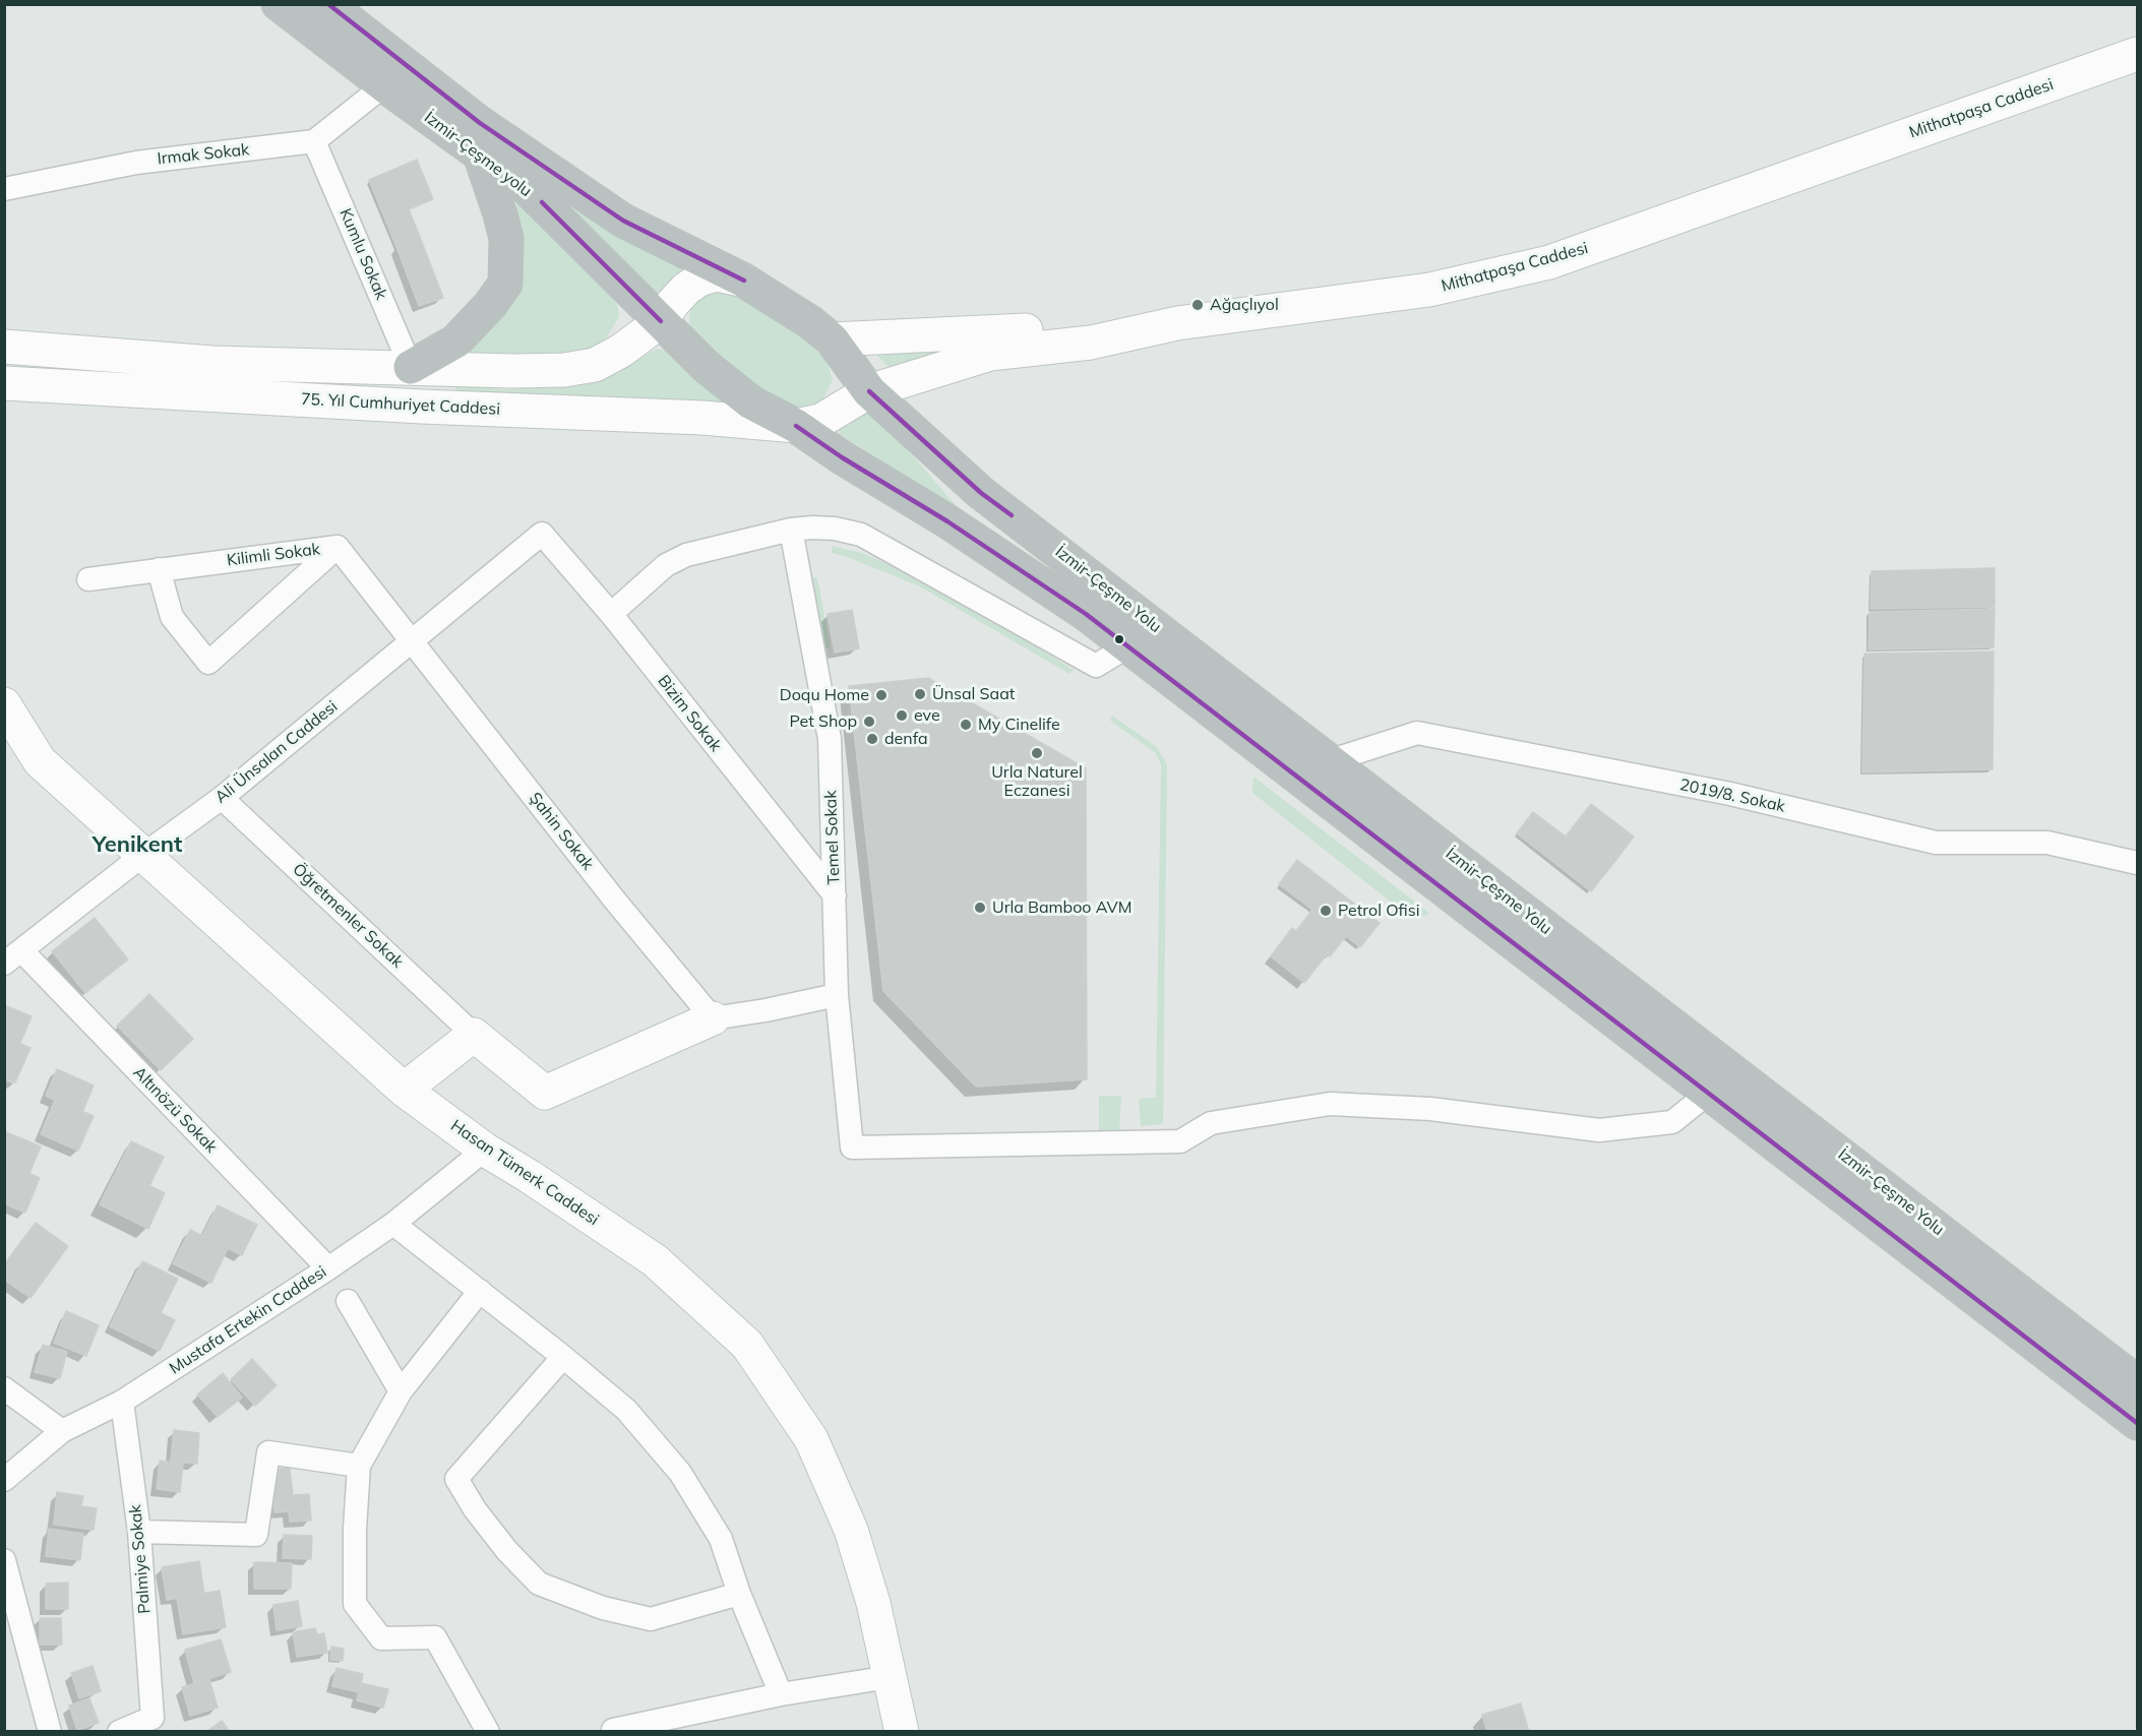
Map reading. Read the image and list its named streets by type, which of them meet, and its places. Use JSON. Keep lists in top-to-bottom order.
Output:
{
  "streets": {
    "highway": ["İzmir-Çeşme yolu", "İzmir-Çeşme Yolu"],
    "street": [
      "Mithatpaşa Caddesi",
      "Irmak Sokak",
      "Kumlu Sokak",
      "75. Yıl Cumhuriyet Caddesi",
      "Kilimli Sokak",
      "Bizim Sokak",
      "Ali Ünsalan Caddesi",
      "2019/8. Sokak",
      "Şahin Sokak",
      "Temel Sokak",
      "Öğretmenler Sokak",
      "Altınözü Sokak",
      "Hasan Tümerk Caddesi",
      "Mustafa Ertekin Caddesi",
      "Palmiye Sokak"
    ]
  },
  "crossings": [
    ["Mithatpaşa Caddesi", "İzmir-Çeşme yolu"],
    ["Mithatpaşa Caddesi", "75. Yıl Cumhuriyet Caddesi"],
    ["Mithatpaşa Caddesi", "İzmir-Çeşme Yolu"],
    ["Irmak Sokak", "Kumlu Sokak"],
    ["İzmir-Çeşme yolu", "75. Yıl Cumhuriyet Caddesi"],
    ["İzmir-Çeşme yolu", "İzmir-Çeşme Yolu"],
    ["Kumlu Sokak", "75. Yıl Cumhuriyet Caddesi"],
    ["75. Yıl Cumhuriyet Caddesi", "İzmir-Çeşme Yolu"],
    ["Kilimli Sokak", "Ali Ünsalan Caddesi"],
    ["Kilimli Sokak", "Şahin Sokak"],
    ["İzmir-Çeşme Yolu", "2019/8. Sokak"],
    ["İzmir-Çeşme Yolu", "Temel Sokak"],
    ["Bizim Sokak", "Ali Ünsalan Caddesi"],
    ["Bizim Sokak", "Temel Sokak"],
    ["Ali Ünsalan Caddesi", "Şahin Sokak"],
    ["Ali Ünsalan Caddesi", "Öğretmenler Sokak"],
    ["Ali Ünsalan Caddesi", "Altınözü Sokak"],
    ["Ali Ünsalan Caddesi", "Hasan Tümerk Caddesi"],
    ["Altınözü Sokak", "Mustafa Ertekin Caddesi"],
    ["Hasan Tümerk Caddesi", "Mustafa Ertekin Caddesi"],
    ["Mustafa Ertekin Caddesi", "Palmiye Sokak"]
  ],
  "districts": ["Yenikent"],
  "places": [
    "Ağaçlıyol",
    "Ünsal Saat",
    "Doqu Home",
    "eve",
    "Pet Shop",
    "My Cinelife",
    "denfa",
    "Urla Naturel Eczanesi",
    "Urla Bamboo AVM",
    "Petrol Ofisi"
  ]
}
